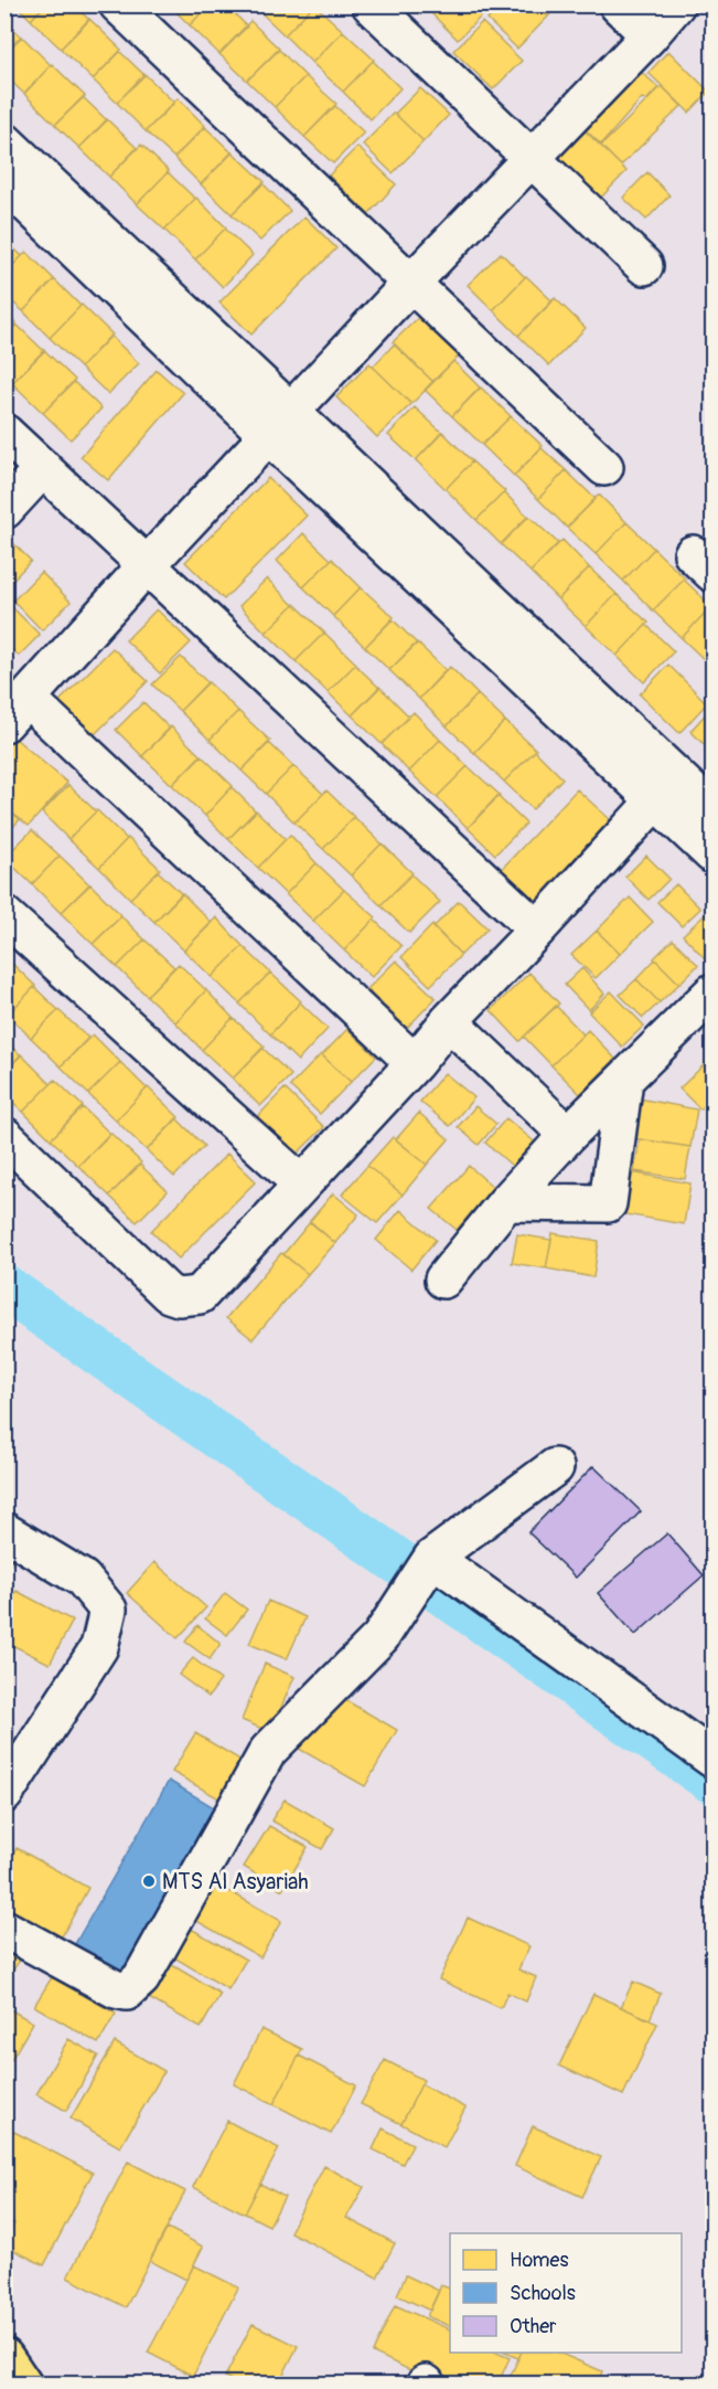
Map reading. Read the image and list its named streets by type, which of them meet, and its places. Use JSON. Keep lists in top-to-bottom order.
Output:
{
  "places": ["MTS Al Asyariah"],
  "legend": ["Homes", "Schools", "Other"]
}
